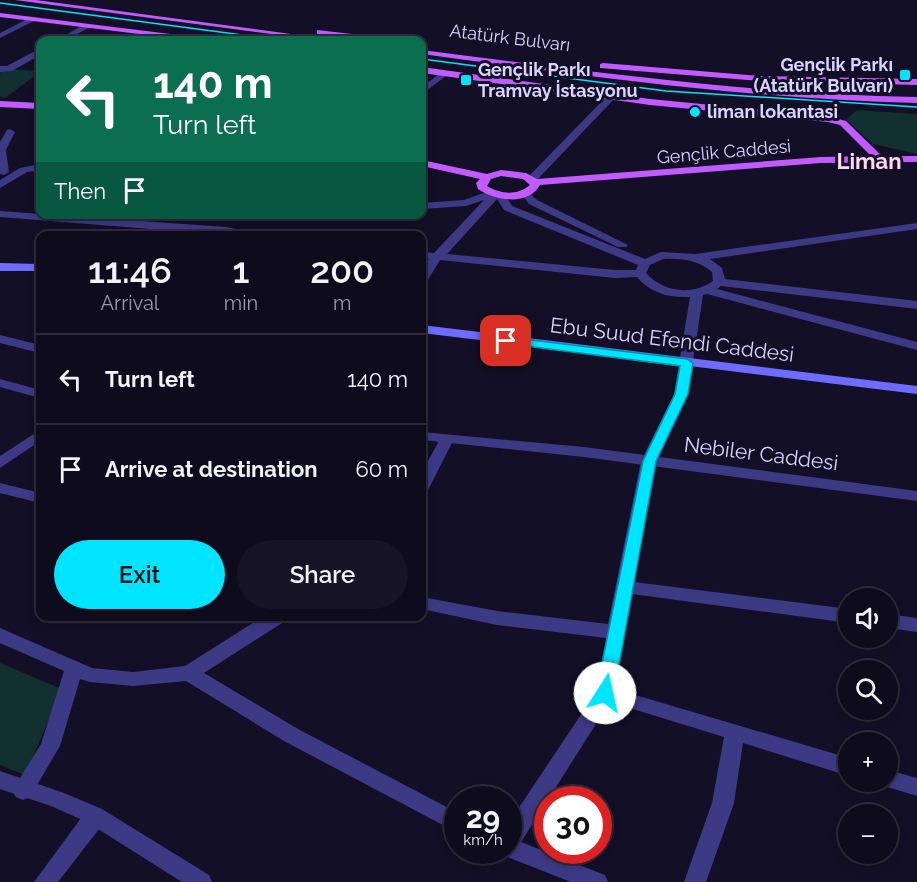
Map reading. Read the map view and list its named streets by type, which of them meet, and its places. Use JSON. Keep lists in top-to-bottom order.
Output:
{
  "streets": {
    "main road": ["Atatürk Bulvarı", "Gençlik Caddesi", "Ebu Suud Efendi Caddesi"],
    "street": ["Nebiler Caddesi"]
  },
  "districts": ["Liman"],
  "places": {
    "transit": ["Gençlik Parkı (Atatürk Bulvarı)", "Gençlik Parkı Tramvay İstasyonu"],
    "other": ["liman lokantasi"]
  },
  "page": {
    "turn": ["140 m", "Turn left"],
    "then": "Then",
    "eta": [
      "11:46",
      "Arrival",
      "1",
      "min",
      "200",
      "m"
    ],
    "list": [
      {
        "name": "Turn left",
        "value": "140 m"
      },
      {
        "name": "Arrive at destination",
        "value": "60 m"
      }
    ],
    "buttons": ["Exit", "Share"],
    "map_buttons": ["+", "−"],
    "speed": "29 km/h",
    "limit": "30"
  }
}
